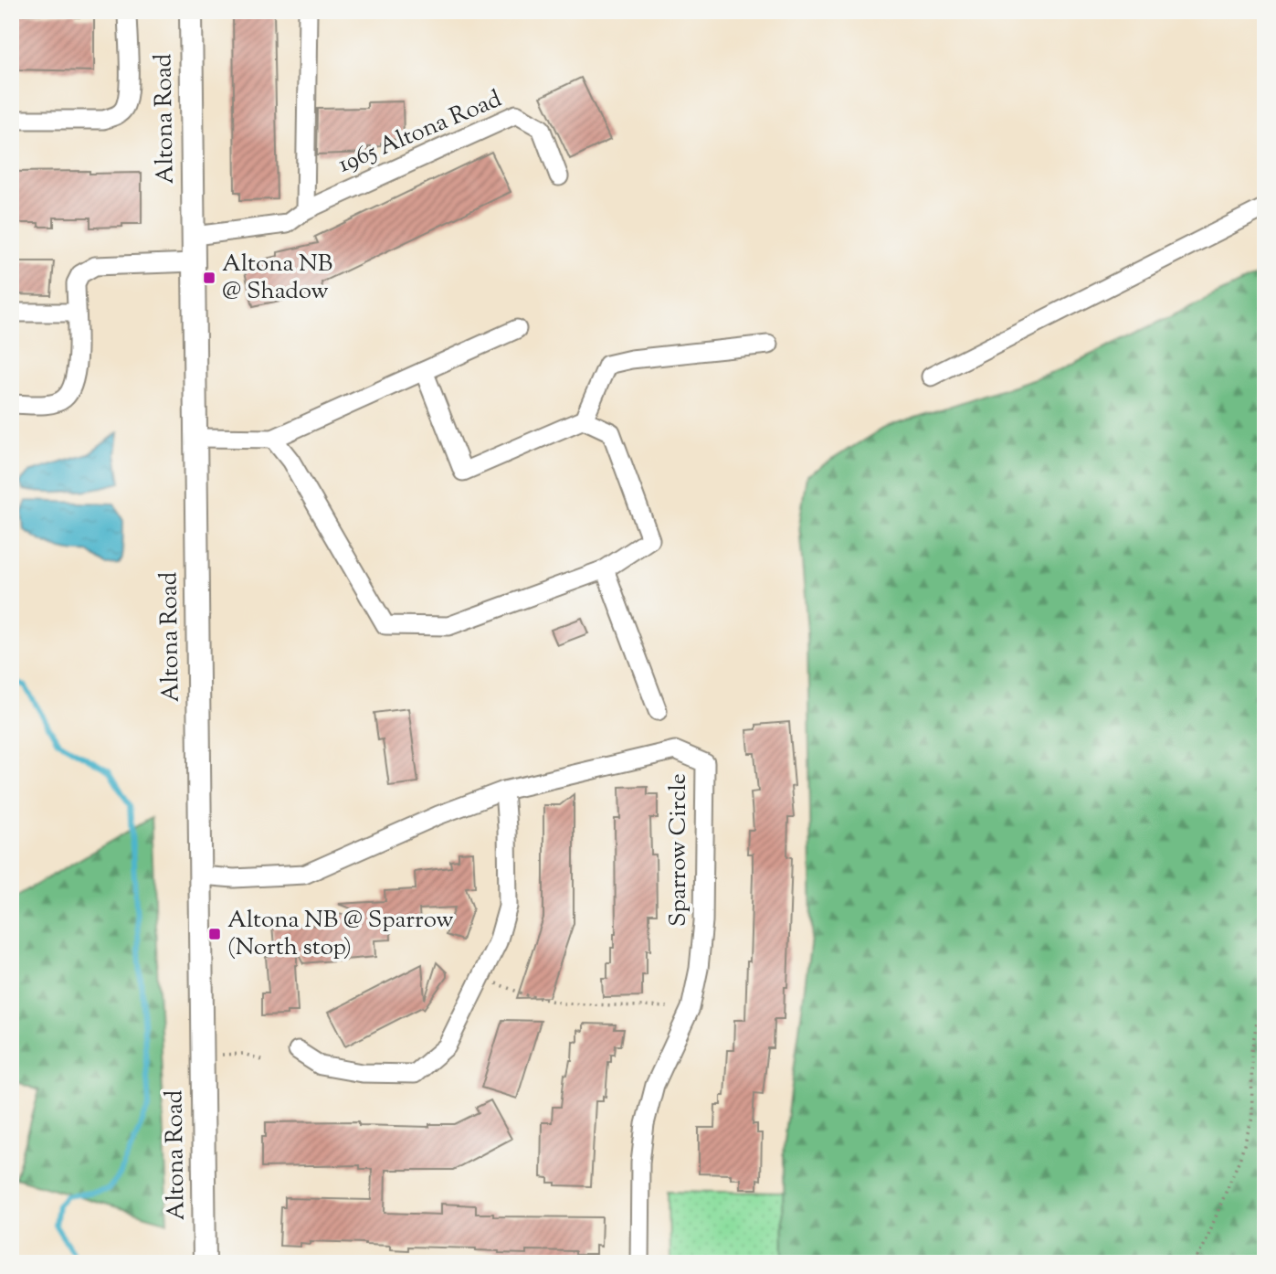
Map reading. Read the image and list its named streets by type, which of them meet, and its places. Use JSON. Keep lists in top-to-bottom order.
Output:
{
  "streets": {
    "main road": ["Altona Road"],
    "street": ["1965 Altona Road", "Sparrow Circle"]
  },
  "crossings": [
    ["Altona Road", "1965 Altona Road"],
    ["Altona Road", "Sparrow Circle"]
  ],
  "places": {
    "transit": ["Altona NB @ Shadow", "Altona NB @ Sparrow (North stop)"]
  }
}
